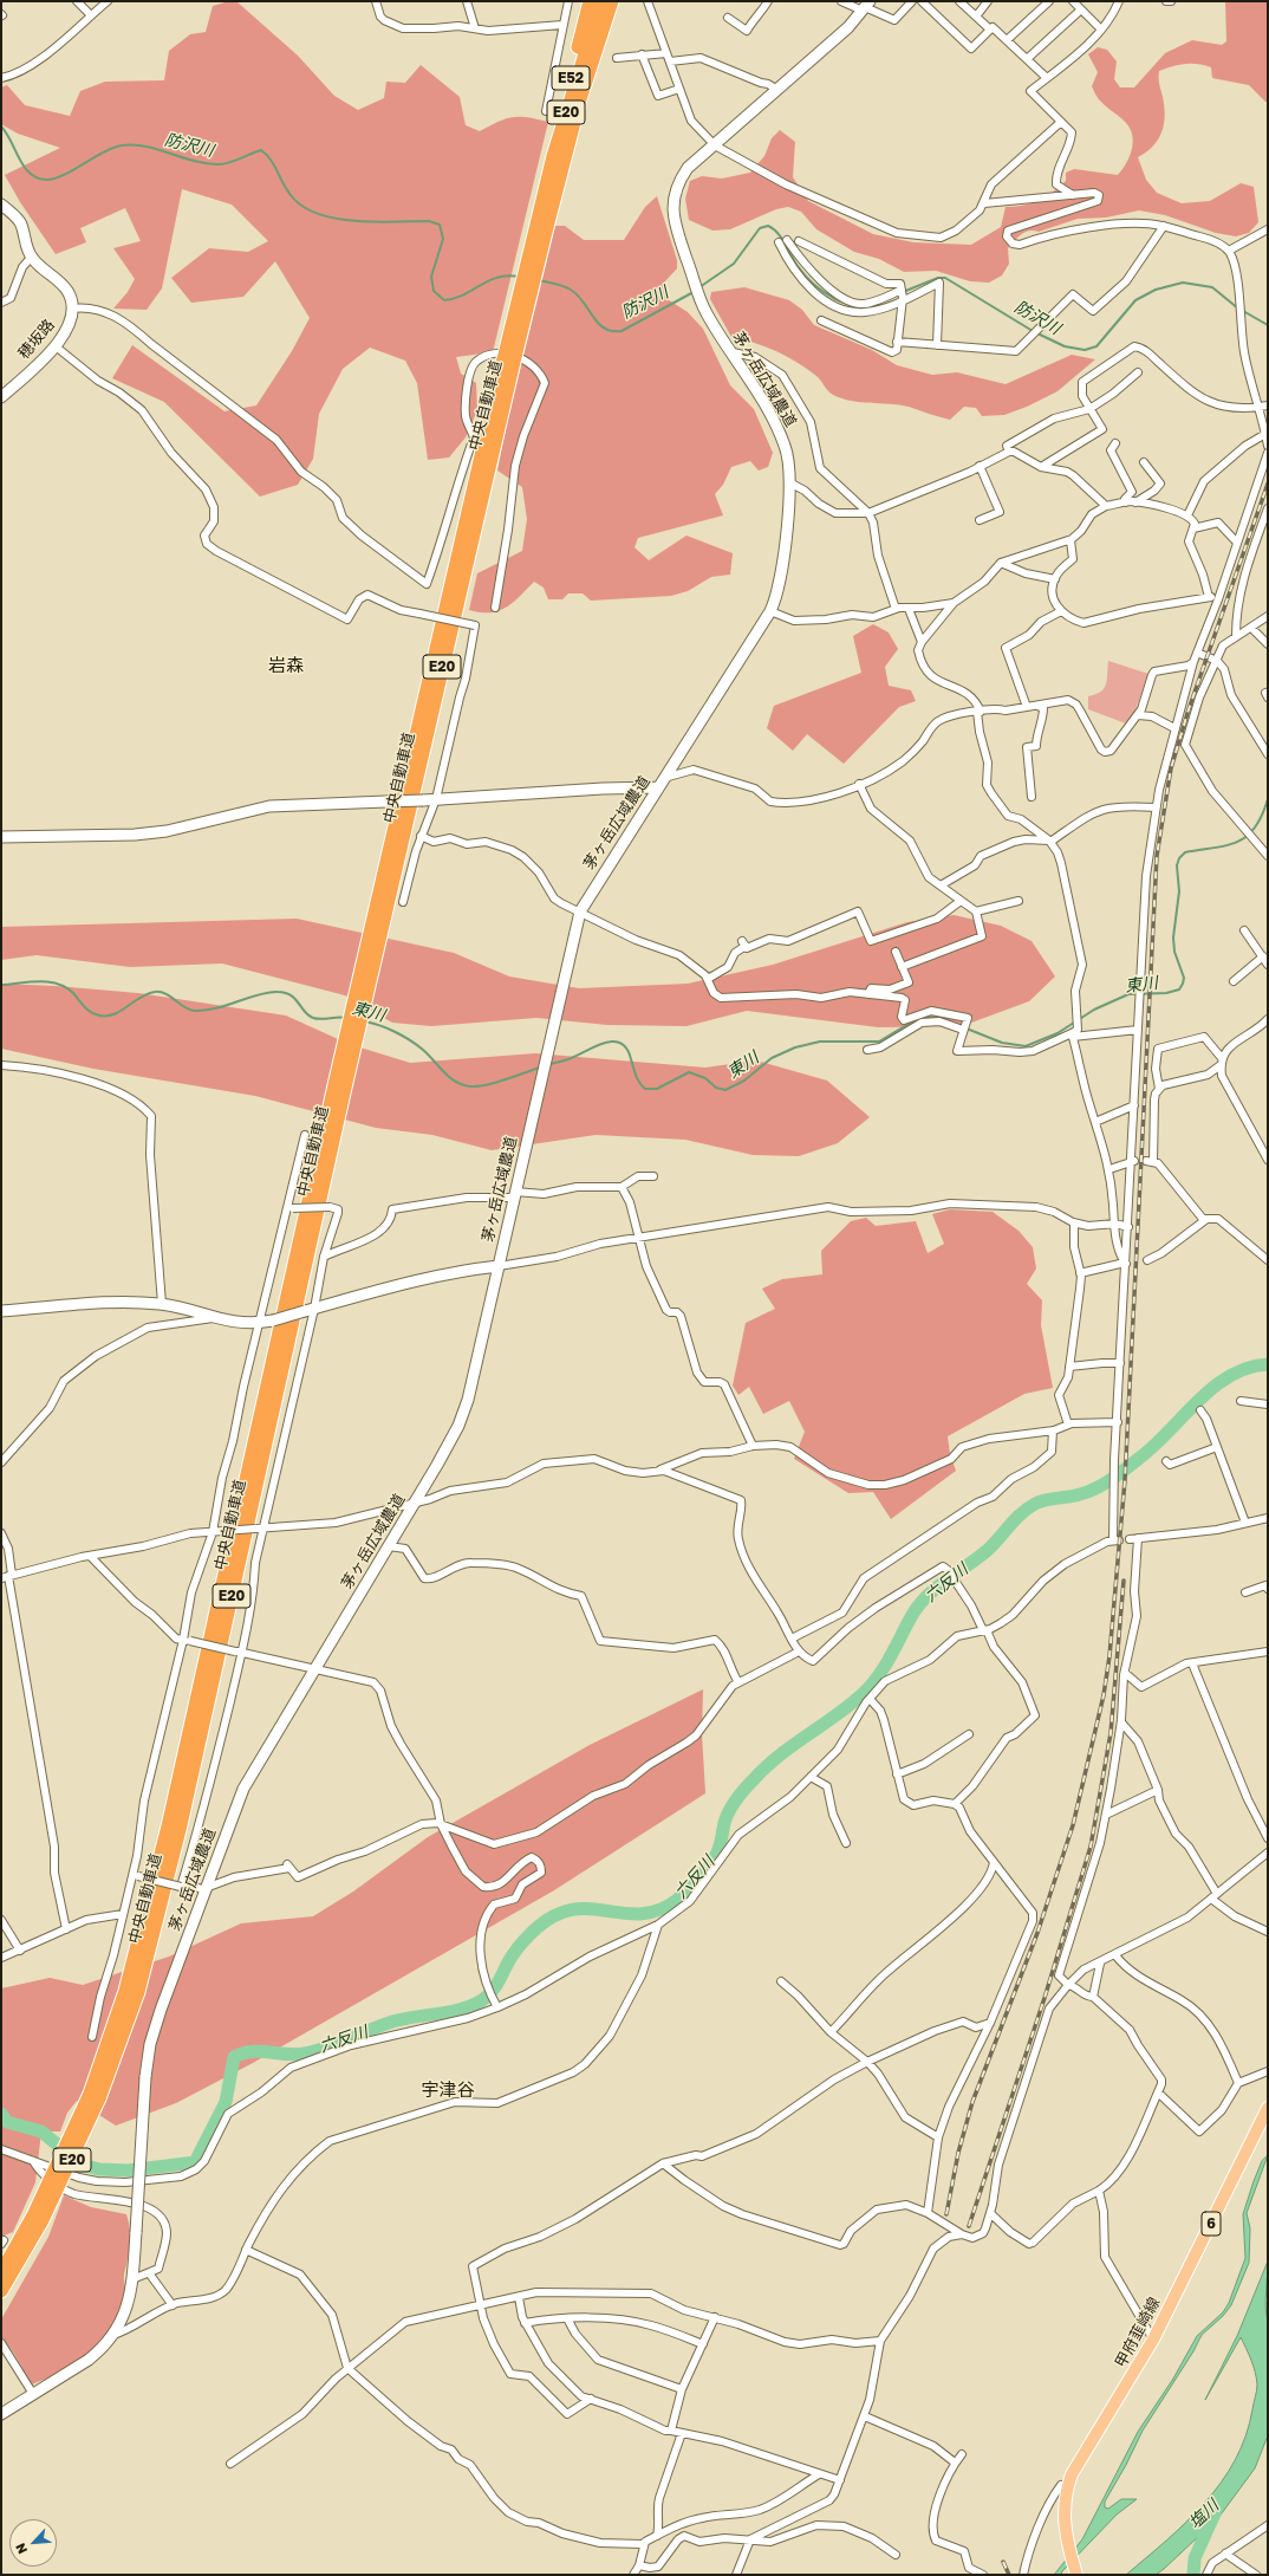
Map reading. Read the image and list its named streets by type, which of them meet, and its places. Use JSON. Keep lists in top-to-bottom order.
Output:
{
  "streets": {
    "highway": ["E52", "E20", "中央自動車道"],
    "main road": ["6", "甲府韮崎線"],
    "street": ["穂坂路", "茅ヶ岳広域農道"]
  },
  "crossings": [
    ["E52", "中央自動車道"]
  ],
  "districts": ["岩森", "宇津谷"],
  "water": [
    "防沢川",
    "東川",
    "六反川",
    "塩川"
  ],
  "north": "bottom left"
}
